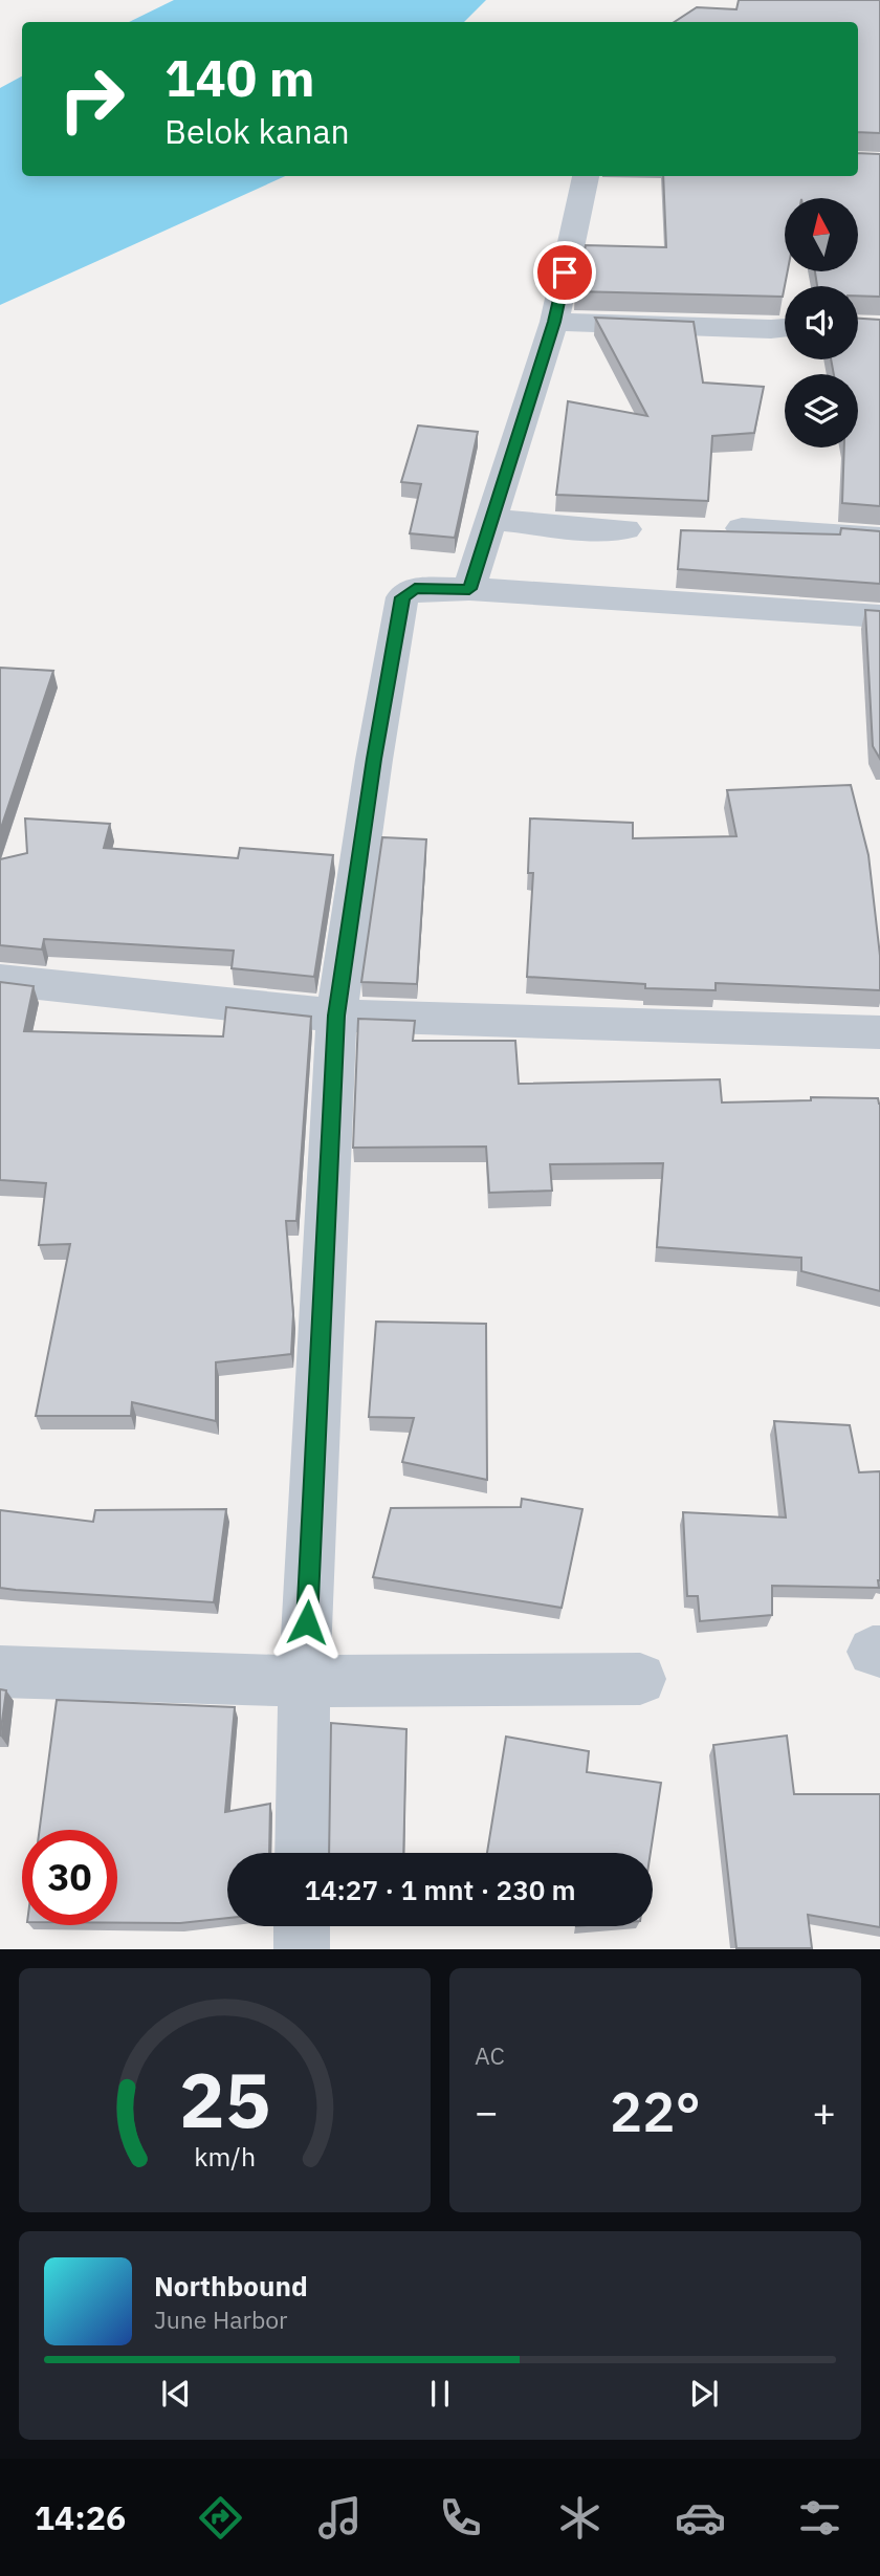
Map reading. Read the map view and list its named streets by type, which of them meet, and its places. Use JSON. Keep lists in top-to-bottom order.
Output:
{
  "north": "top",
  "page": {
    "turn": ["140 m", "Belok kanan"],
    "limit": "30",
    "trip": "14:27 · 1 mnt · 230 m",
    "tile": "AC",
    "heat": ["−", "22°", "+"],
    "song": ["Northbound", "June Harbor"],
    "tabs": "14:26",
    "gauge": ["25", "km/h"]
  }
}
